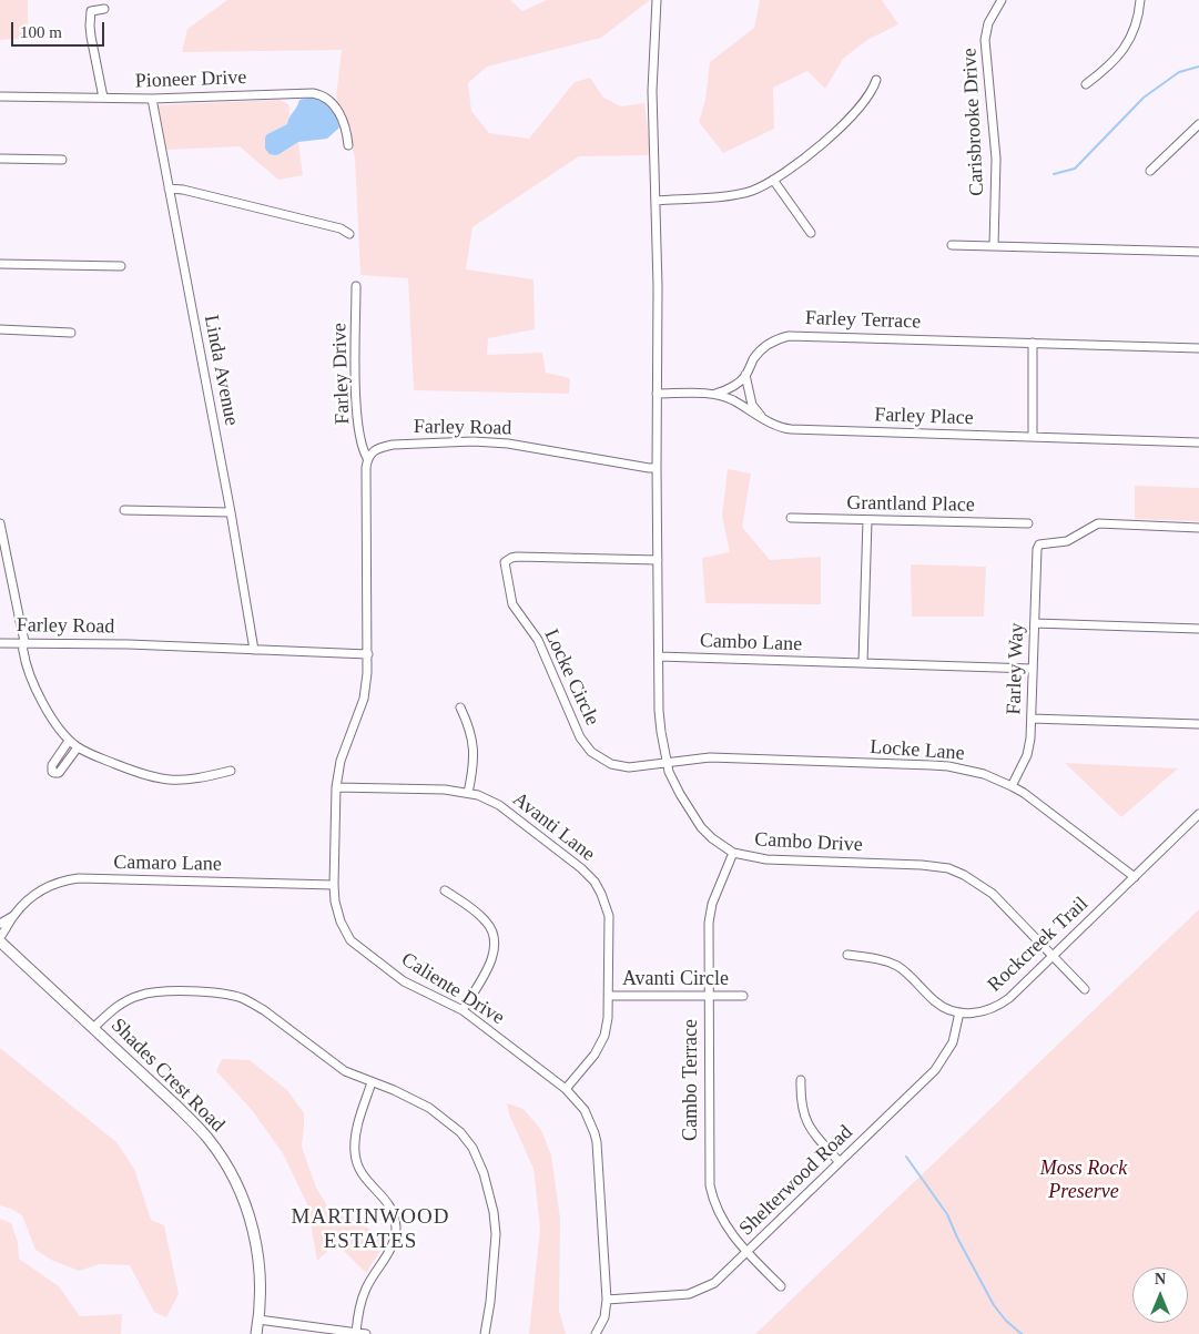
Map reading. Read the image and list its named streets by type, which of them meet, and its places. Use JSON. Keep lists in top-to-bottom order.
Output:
{
  "streets": {
    "street": [
      "Pioneer Drive",
      "Carisbrooke Drive",
      "Farley Terrace",
      "Linda Avenue",
      "Farley Drive",
      "Farley Place",
      "Farley Road",
      "Grantland Place",
      "Cambo Lane",
      "Farley Way",
      "Locke Circle",
      "Locke Lane",
      "Avanti Lane",
      "Cambo Drive",
      "Camaro Lane",
      "Rockcreek Trail",
      "Avanti Circle",
      "Caliente Drive",
      "Shades Crest Road",
      "Cambo Terrace",
      "Shelterwood Road"
    ]
  },
  "crossings": [
    ["Pioneer Drive", "Linda Avenue"],
    ["Farley Terrace", "Farley Place"],
    ["Linda Avenue", "Farley Road"],
    ["Farley Drive", "Farley Road"],
    ["Farley Road", "Caliente Drive"],
    ["Cambo Lane", "Farley Way"],
    ["Cambo Lane", "Cambo Drive"],
    ["Farley Way", "Locke Lane"],
    ["Locke Circle", "Locke Lane"],
    ["Locke Circle", "Cambo Drive"],
    ["Locke Lane", "Cambo Drive"],
    ["Locke Lane", "Rockcreek Trail"],
    ["Avanti Lane", "Avanti Circle"],
    ["Avanti Lane", "Caliente Drive"],
    ["Cambo Drive", "Rockcreek Trail"],
    ["Cambo Drive", "Cambo Terrace"],
    ["Camaro Lane", "Caliente Drive"],
    ["Camaro Lane", "Shades Crest Road"],
    ["Rockcreek Trail", "Shelterwood Road"],
    ["Avanti Circle", "Cambo Terrace"],
    ["Caliente Drive", "Shelterwood Road"],
    ["Cambo Terrace", "Shelterwood Road"]
  ],
  "districts": ["MARTINWOOD ESTATES"],
  "parks": ["Moss Rock Preserve"],
  "scale_bar": "100 m",
  "north": "top"
}
